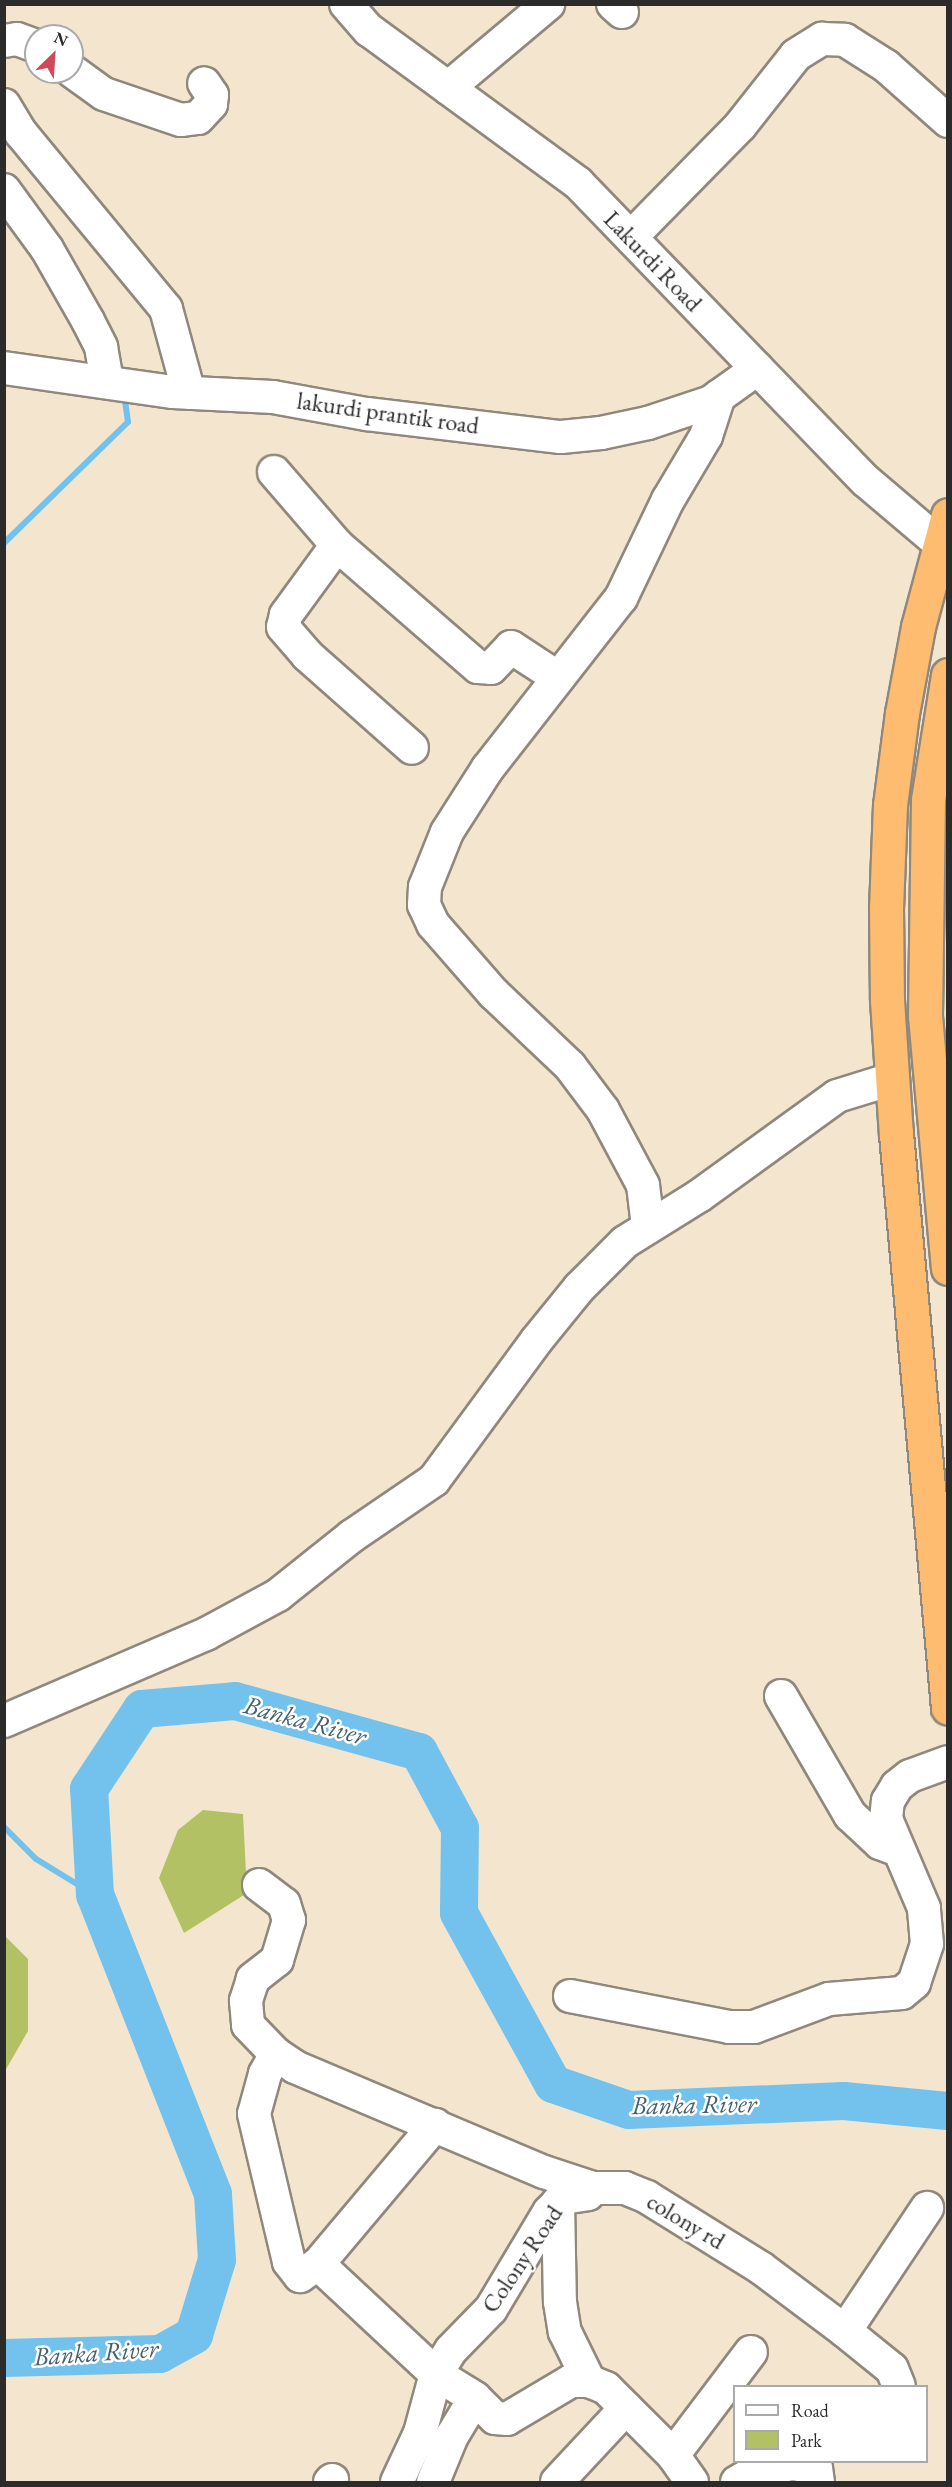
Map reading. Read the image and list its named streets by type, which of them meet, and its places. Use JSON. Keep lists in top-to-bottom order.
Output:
{
  "streets": {
    "street": [
      "Lakurdi Road",
      "lakurdi prantik road",
      "colony rd",
      "Colony Road"
    ]
  },
  "crossings": [
    ["Lakurdi Road", "lakurdi prantik road"],
    ["colony rd", "Colony Road"]
  ],
  "water": ["Banka River"],
  "legend": ["Road", "Park"],
  "north": "top right"
}
